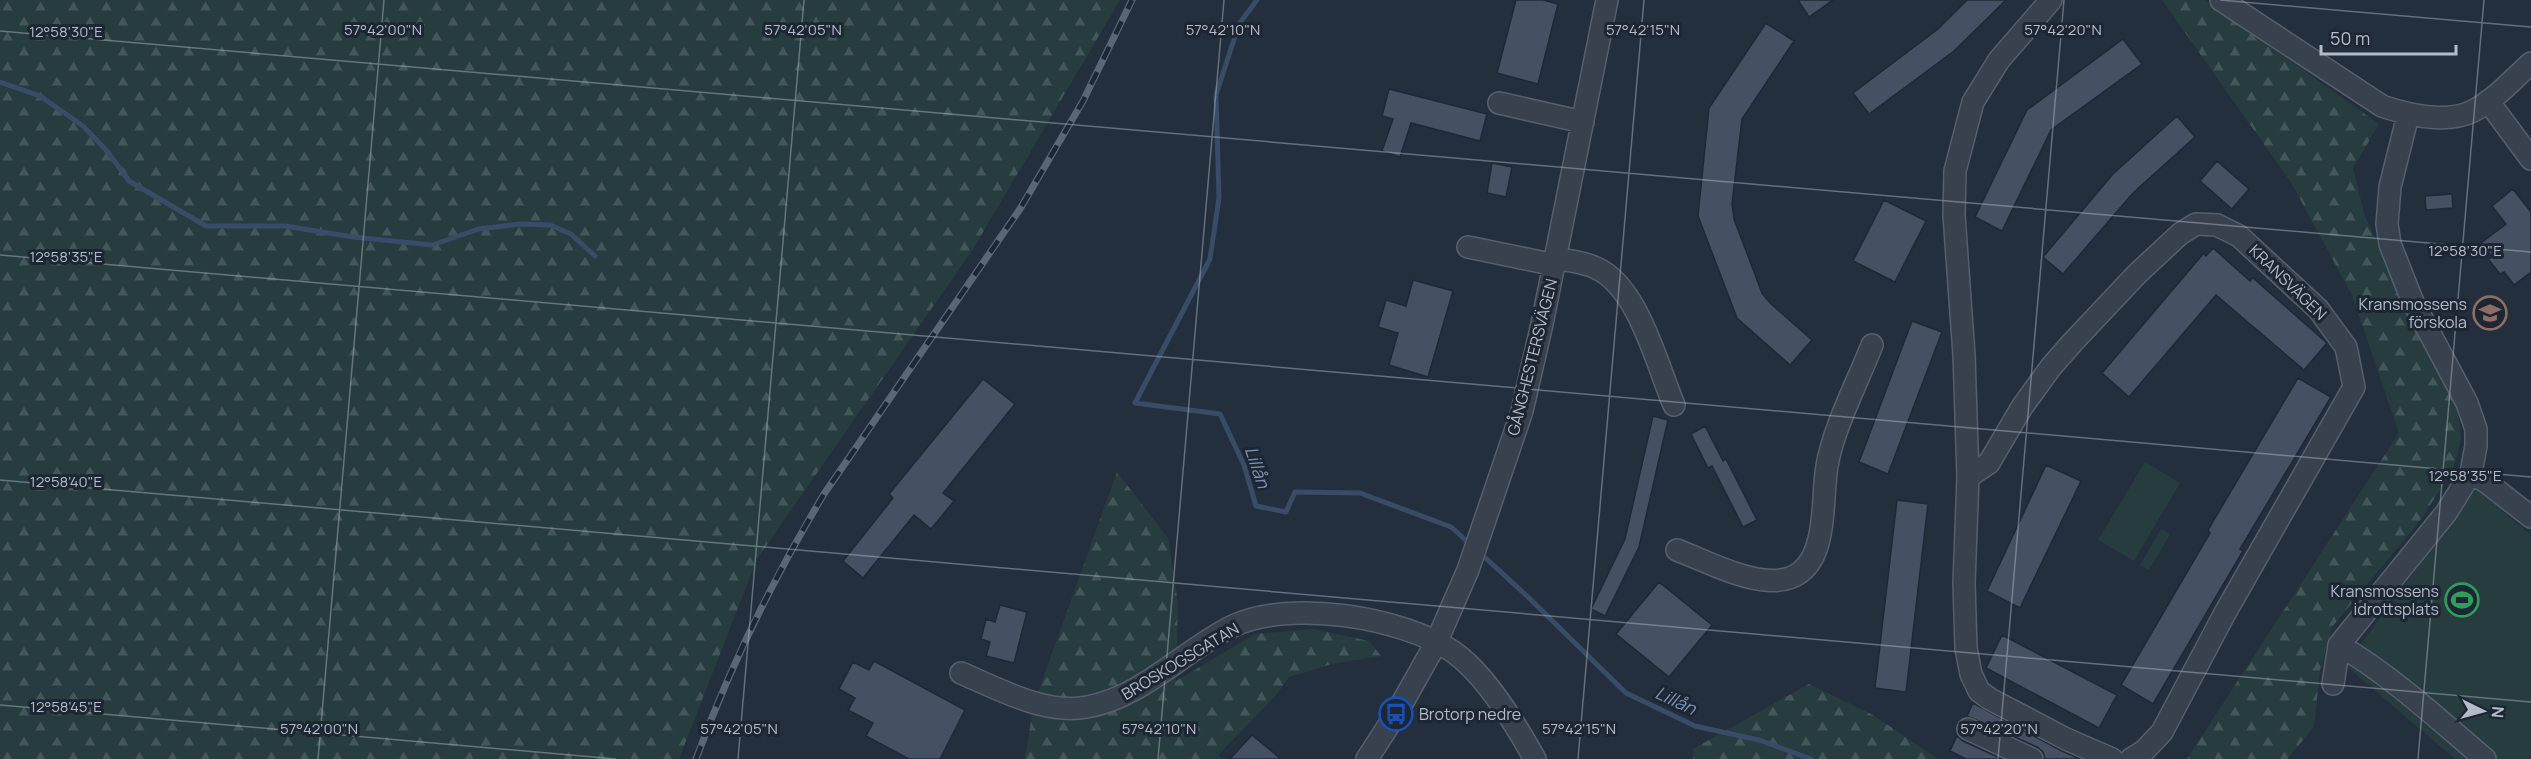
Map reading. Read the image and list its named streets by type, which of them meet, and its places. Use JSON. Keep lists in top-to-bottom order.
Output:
{
  "streets": {
    "street": ["KRANSVÄGEN", "GÅNGHESTERSVÄGEN", "BROSKOGSGATAN"]
  },
  "crossings": [
    ["GÅNGHESTERSVÄGEN", "BROSKOGSGATAN"]
  ],
  "water": ["Lillån"],
  "places": {
    "school or university": ["Kransmossens förskola"],
    "sports": ["Kransmossens idrottsplats"],
    "bus stop": ["Brotorp nedre"]
  },
  "scale_bar": "50 m",
  "north": "right",
  "coordinates": [
    "57°42'00\"N",
    "57°42'05\"N",
    "57°42'10\"N",
    "57°42'15\"N",
    "57°42'20\"N",
    "12°58'30\"E",
    "12°58'35\"E",
    "12°58'40\"E",
    "12°58'45\"E"
  ]
}
